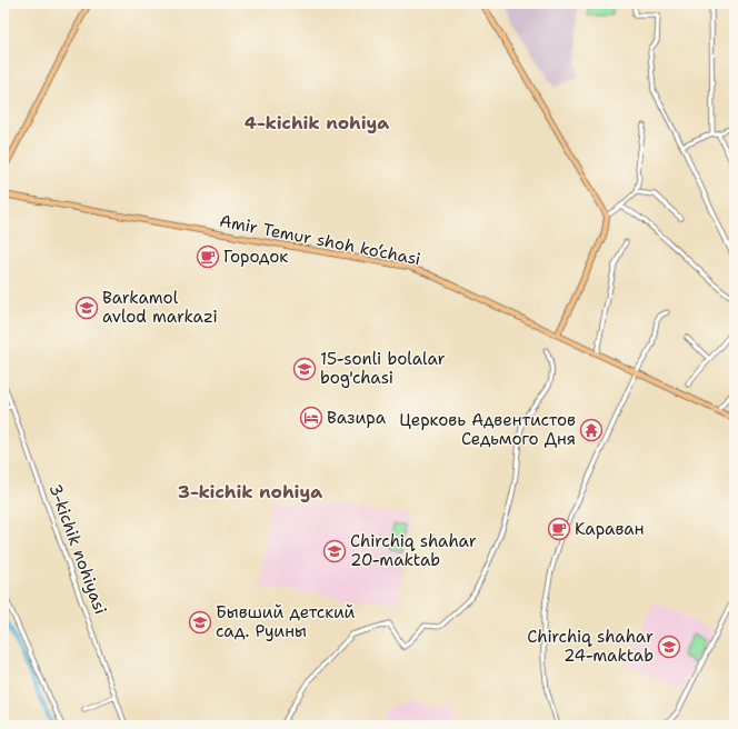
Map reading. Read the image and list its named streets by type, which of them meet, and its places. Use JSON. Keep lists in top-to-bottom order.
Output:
{
  "streets": {
    "main road": ["Amir Temur shoh ko‘chasi"],
    "street": ["3-kichik nohiyasi"]
  },
  "districts": ["4-kichik nohiya", "3-kichik nohiya"],
  "places": {
    "cafe": ["Городок", "Караван"],
    "school or university": [
      "Barkamol avlod markazi",
      "15-sonli bolalar bog'chasi",
      "Chirchiq shahar 20-maktab",
      "Бывший детский сад. Руины",
      "Chirchiq shahar 24-maktab"
    ],
    "hotel": ["Вазира"],
    "temple": ["Церковь Адвентистов Седьмого Дня"]
  }
}
